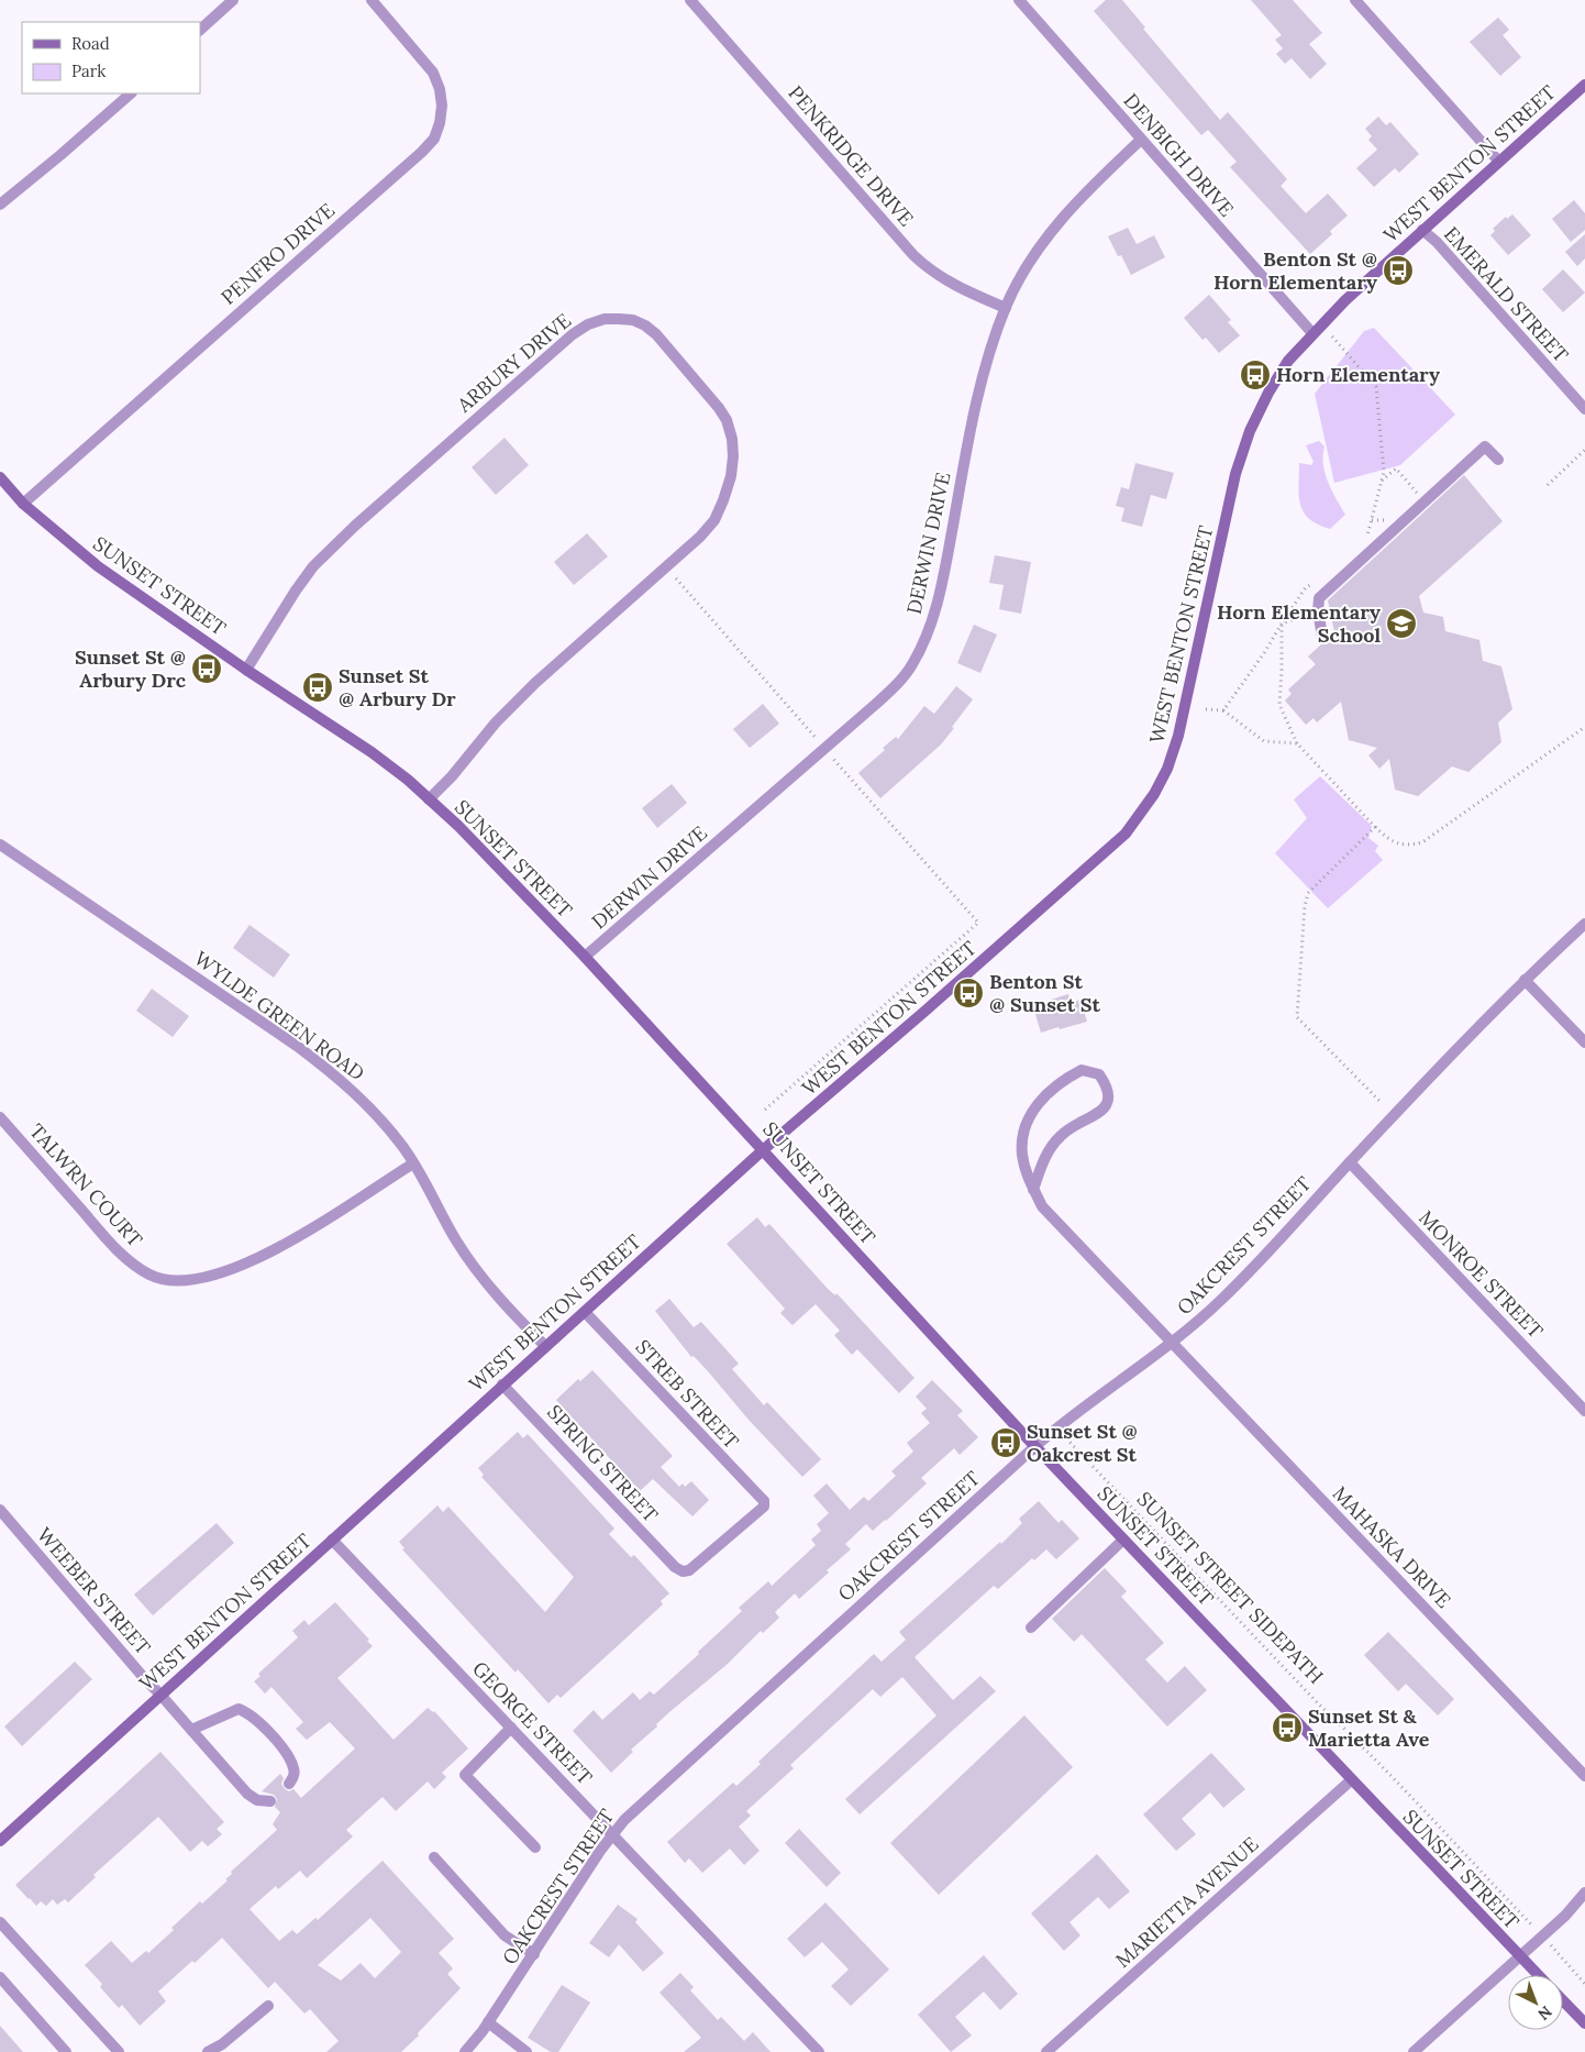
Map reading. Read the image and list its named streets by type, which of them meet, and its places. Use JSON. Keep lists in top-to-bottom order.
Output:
{
  "streets": {
    "street": [
      "DENBIGH DRIVE",
      "PENKRIDGE DRIVE",
      "WEST BENTON STREET",
      "PENFRO DRIVE",
      "EMERALD STREET",
      "ARBURY DRIVE",
      "DERWIN DRIVE",
      "SUNSET STREET",
      "WYLDE GREEN ROAD",
      "TALWRN COURT",
      "OAKCREST STREET",
      "MONROE STREET",
      "STREB STREET",
      "SPRING STREET",
      "MAHASKA DRIVE",
      "WEEBER STREET",
      "GEORGE STREET",
      "MARIETTA AVENUE"
    ],
    "path": ["SUNSET STREET SIDEPATH"]
  },
  "crossings": [
    ["DENBIGH DRIVE", "WEST BENTON STREET"],
    ["DENBIGH DRIVE", "DERWIN DRIVE"],
    ["PENKRIDGE DRIVE", "DERWIN DRIVE"],
    ["WEST BENTON STREET", "EMERALD STREET"],
    ["WEST BENTON STREET", "SUNSET STREET"],
    ["WEST BENTON STREET", "WYLDE GREEN ROAD"],
    ["WEST BENTON STREET", "STREB STREET"],
    ["WEST BENTON STREET", "SPRING STREET"],
    ["WEST BENTON STREET", "WEEBER STREET"],
    ["WEST BENTON STREET", "GEORGE STREET"],
    ["PENFRO DRIVE", "SUNSET STREET"],
    ["ARBURY DRIVE", "SUNSET STREET"],
    ["DERWIN DRIVE", "SUNSET STREET"],
    ["SUNSET STREET", "OAKCREST STREET"],
    ["SUNSET STREET", "MARIETTA AVENUE"],
    ["WYLDE GREEN ROAD", "TALWRN COURT"],
    ["OAKCREST STREET", "MONROE STREET"],
    ["OAKCREST STREET", "MAHASKA DRIVE"],
    ["OAKCREST STREET", "GEORGE STREET"],
    ["STREB STREET", "SPRING STREET"]
  ],
  "places": {
    "bus stop": [
      "Benton St @ Horn Elementary",
      "Horn Elementary",
      "Sunset St @ Arbury Drc",
      "Sunset St @ Arbury Dr",
      "Benton St @ Sunset St",
      "Sunset St @ Oakcrest St",
      "Sunset St & Marietta Ave"
    ],
    "school or university": ["Horn Elementary School"]
  },
  "legend": ["Road", "Park"],
  "north": "bottom right"
}
